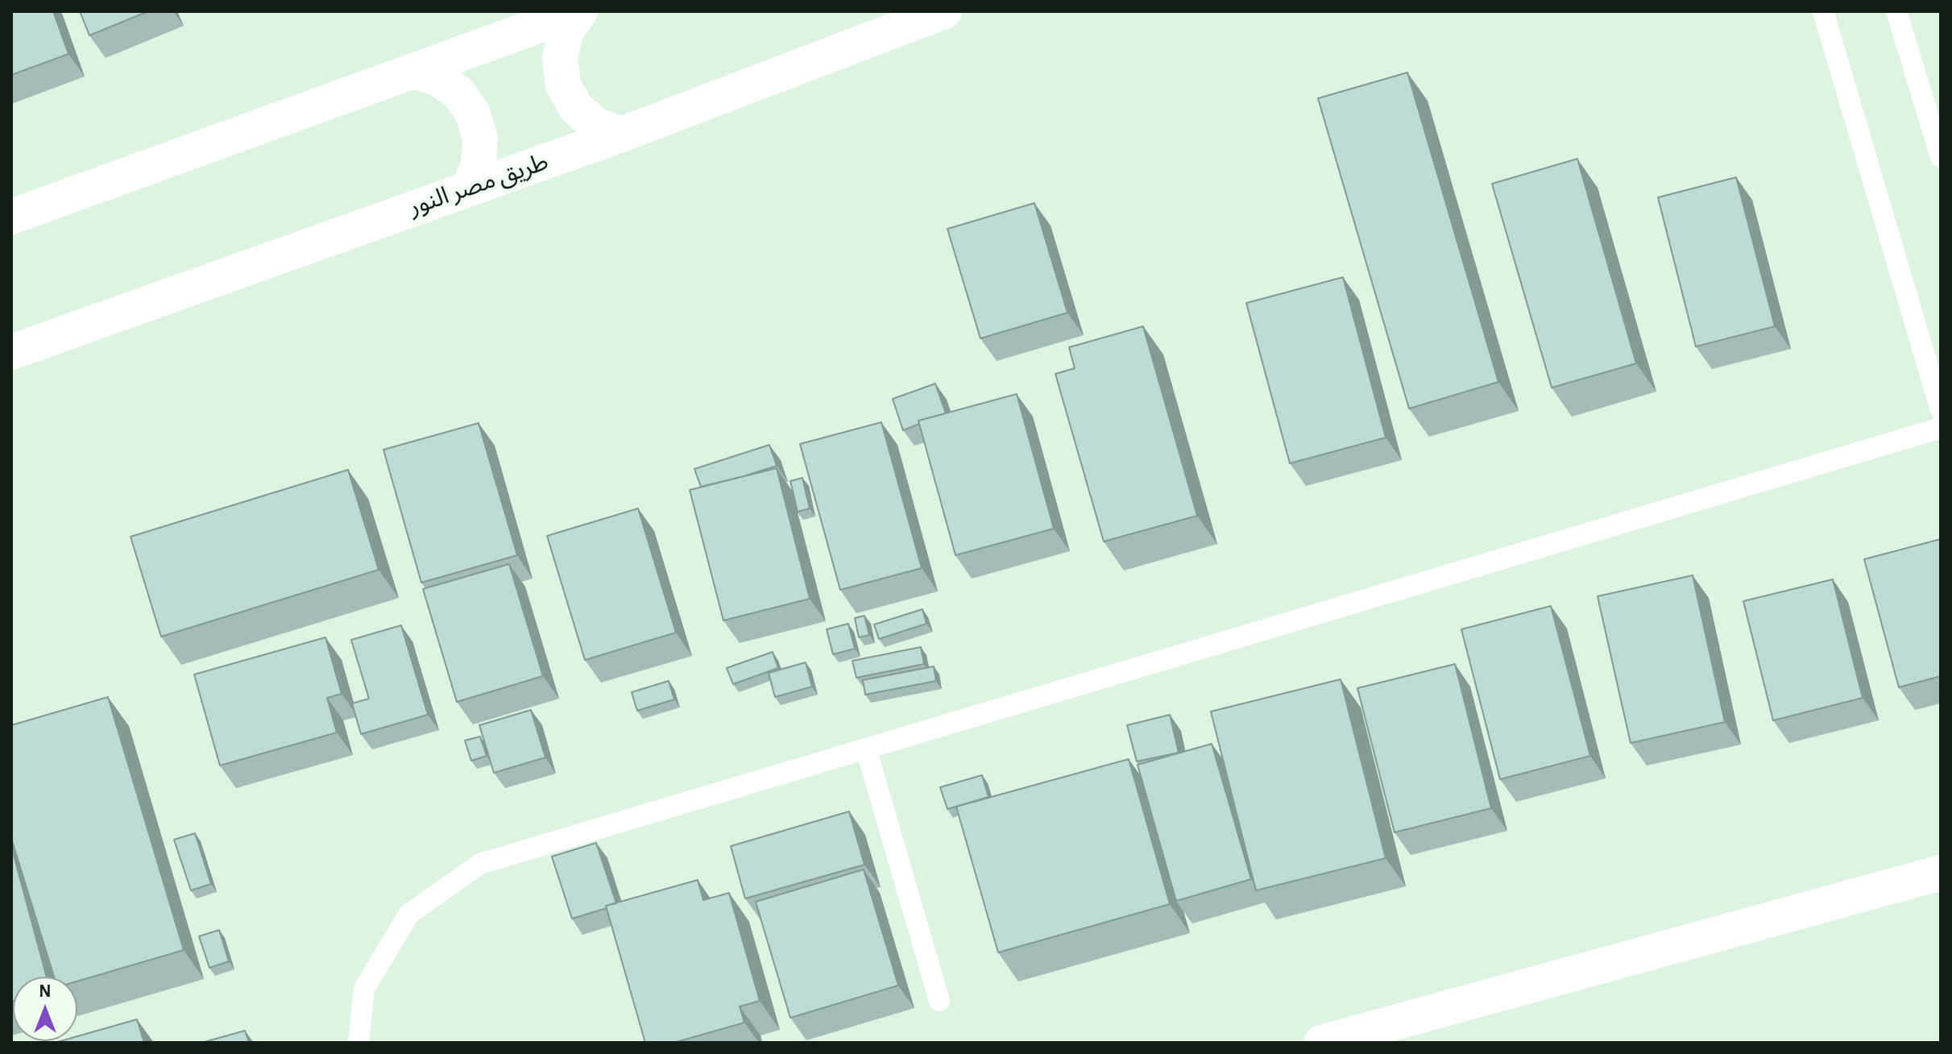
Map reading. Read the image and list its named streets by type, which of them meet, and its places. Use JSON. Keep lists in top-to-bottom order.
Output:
{
  "streets": {
    "street": ["طريق مصر النور"]
  },
  "north": "top"
}
